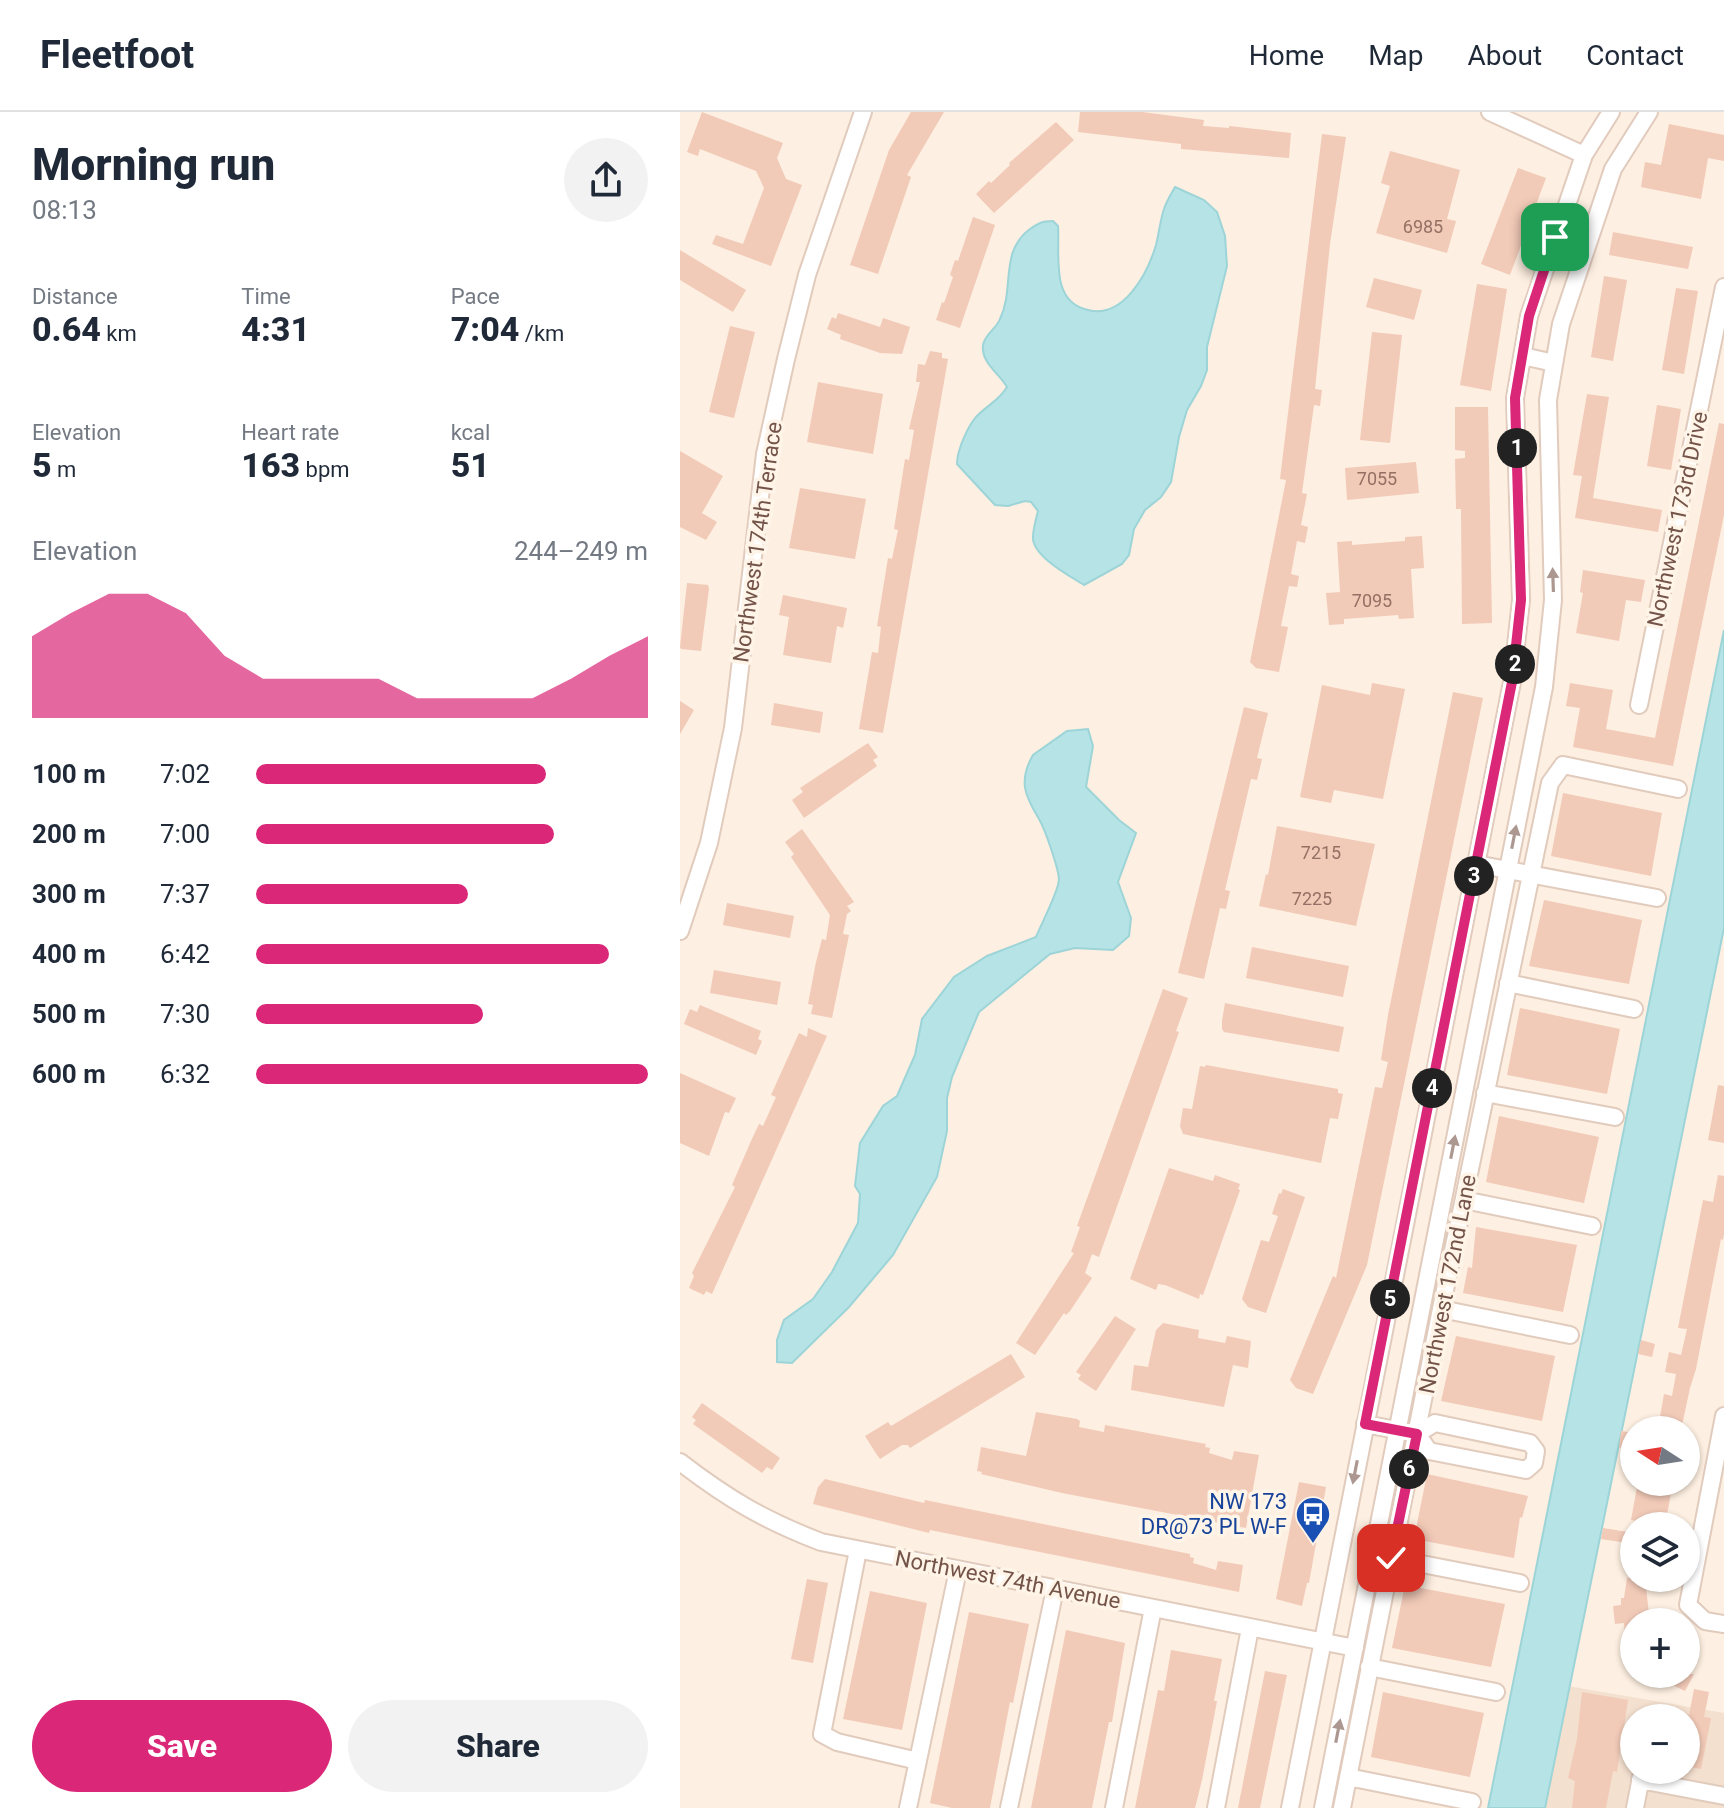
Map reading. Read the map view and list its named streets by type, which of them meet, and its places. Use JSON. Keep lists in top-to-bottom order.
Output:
{
  "streets": {
    "street": [
      "Northwest 173rd Drive",
      "Northwest 174th Terrace",
      "Northwest 172nd Lane",
      "Northwest 74th Avenue"
    ]
  },
  "places": {
    "bus stop": ["NW 173 DR@73 PL W-F"]
  },
  "house_numbers": [
    "6985",
    "7055",
    "7095",
    "7215",
    "7225"
  ],
  "north": "left",
  "page": {
    "header": "Fleetfoot",
    "nav": [
      "Home",
      "Map",
      "About",
      "Contact"
    ],
    "heading": ["Morning run", "08:13"],
    "stats": [
      ["Distance", "0.64 km"],
      ["Time", "4:31"],
      ["Pace", "7:04 /km"],
      ["Elevation", "5 m"],
      ["Heart rate", "163 bpm"],
      ["kcal", "51"]
    ],
    "pins": [
      "1",
      "2",
      "3",
      "4",
      "5",
      "6"
    ],
    "chart": ["Elevation", "244–249 m"],
    "list": [
      {
        "name": "100 m",
        "note": "7:02"
      },
      {
        "name": "200 m",
        "note": "7:00"
      },
      {
        "name": "300 m",
        "note": "7:37"
      },
      {
        "name": "400 m",
        "note": "6:42"
      },
      {
        "name": "500 m",
        "note": "7:30"
      },
      {
        "name": "600 m",
        "note": "6:32"
      }
    ],
    "map_buttons": ["+", "−"],
    "buttons": ["Save", "Share"]
  }
}
